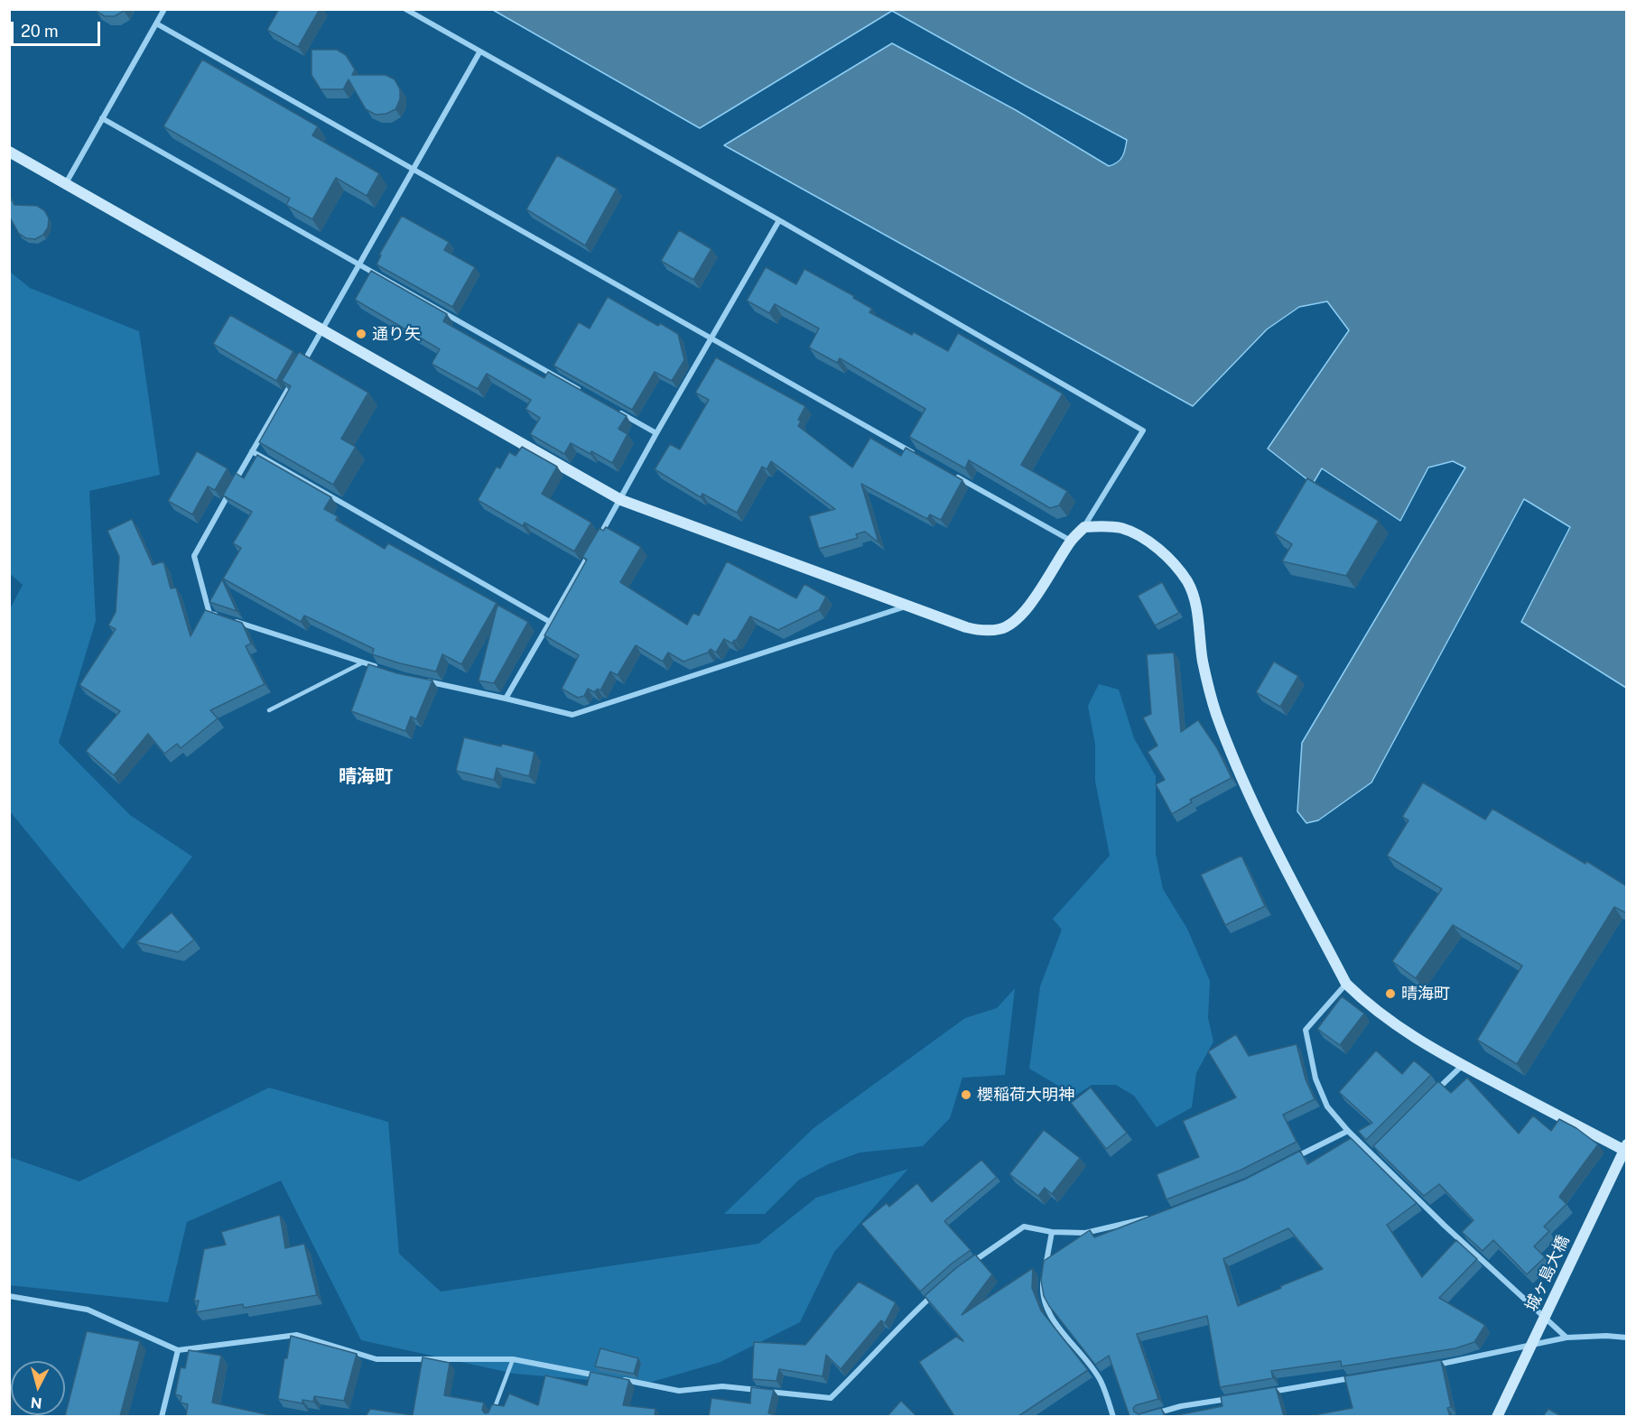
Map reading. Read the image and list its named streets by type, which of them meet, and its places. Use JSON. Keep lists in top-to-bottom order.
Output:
{
  "streets": {
    "street": ["城ヶ島大橋"]
  },
  "districts": ["晴海町"],
  "places": ["通り矢", "晴海町", "櫻稲荷大明神"],
  "scale_bar": "20 m",
  "north": "bottom"
}
